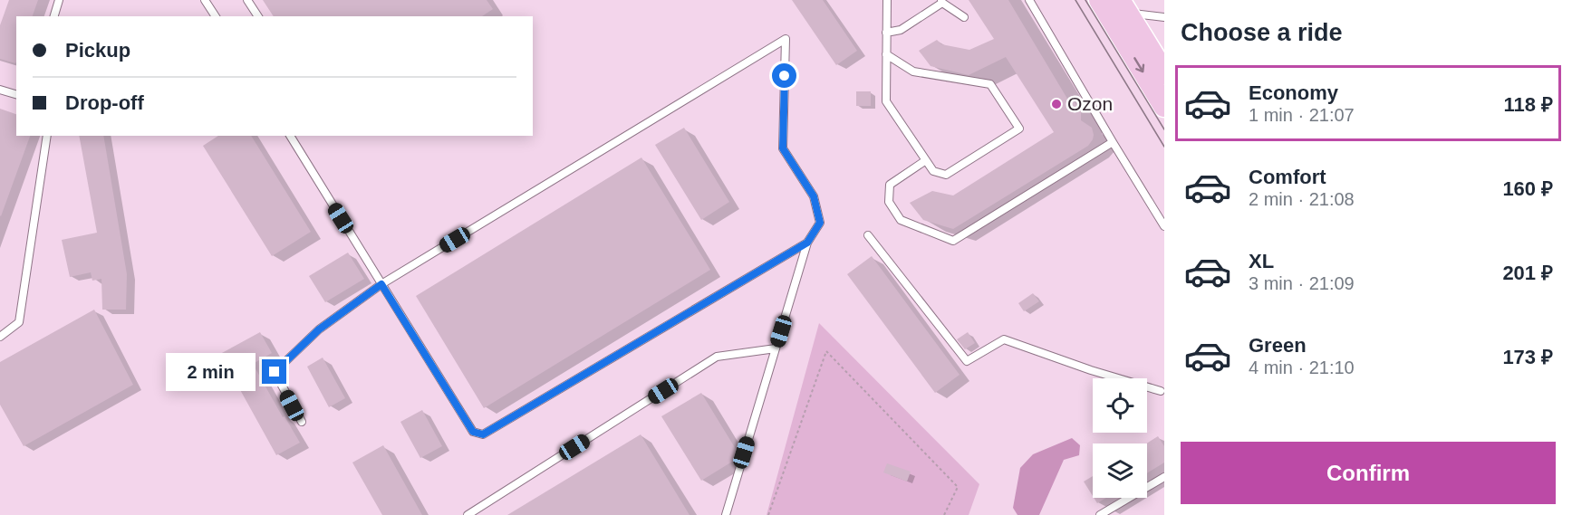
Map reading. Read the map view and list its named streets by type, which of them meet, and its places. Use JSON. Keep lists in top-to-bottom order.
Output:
{
  "places": ["Ozon"],
  "page": {
    "heading": "Choose a ride",
    "banner": ["Pickup", "Drop-off"],
    "list": [
      {
        "name": "Economy",
        "note": "1 min · 21:07",
        "value": "118 ₽"
      },
      {
        "name": "Comfort",
        "note": "2 min · 21:08",
        "value": "160 ₽"
      },
      {
        "name": "XL",
        "note": "3 min · 21:09",
        "value": "201 ₽"
      },
      {
        "name": "Green",
        "note": "4 min · 21:10",
        "value": "173 ₽"
      }
    ],
    "bubble": "2 min",
    "buttons": "Confirm"
  }
}
